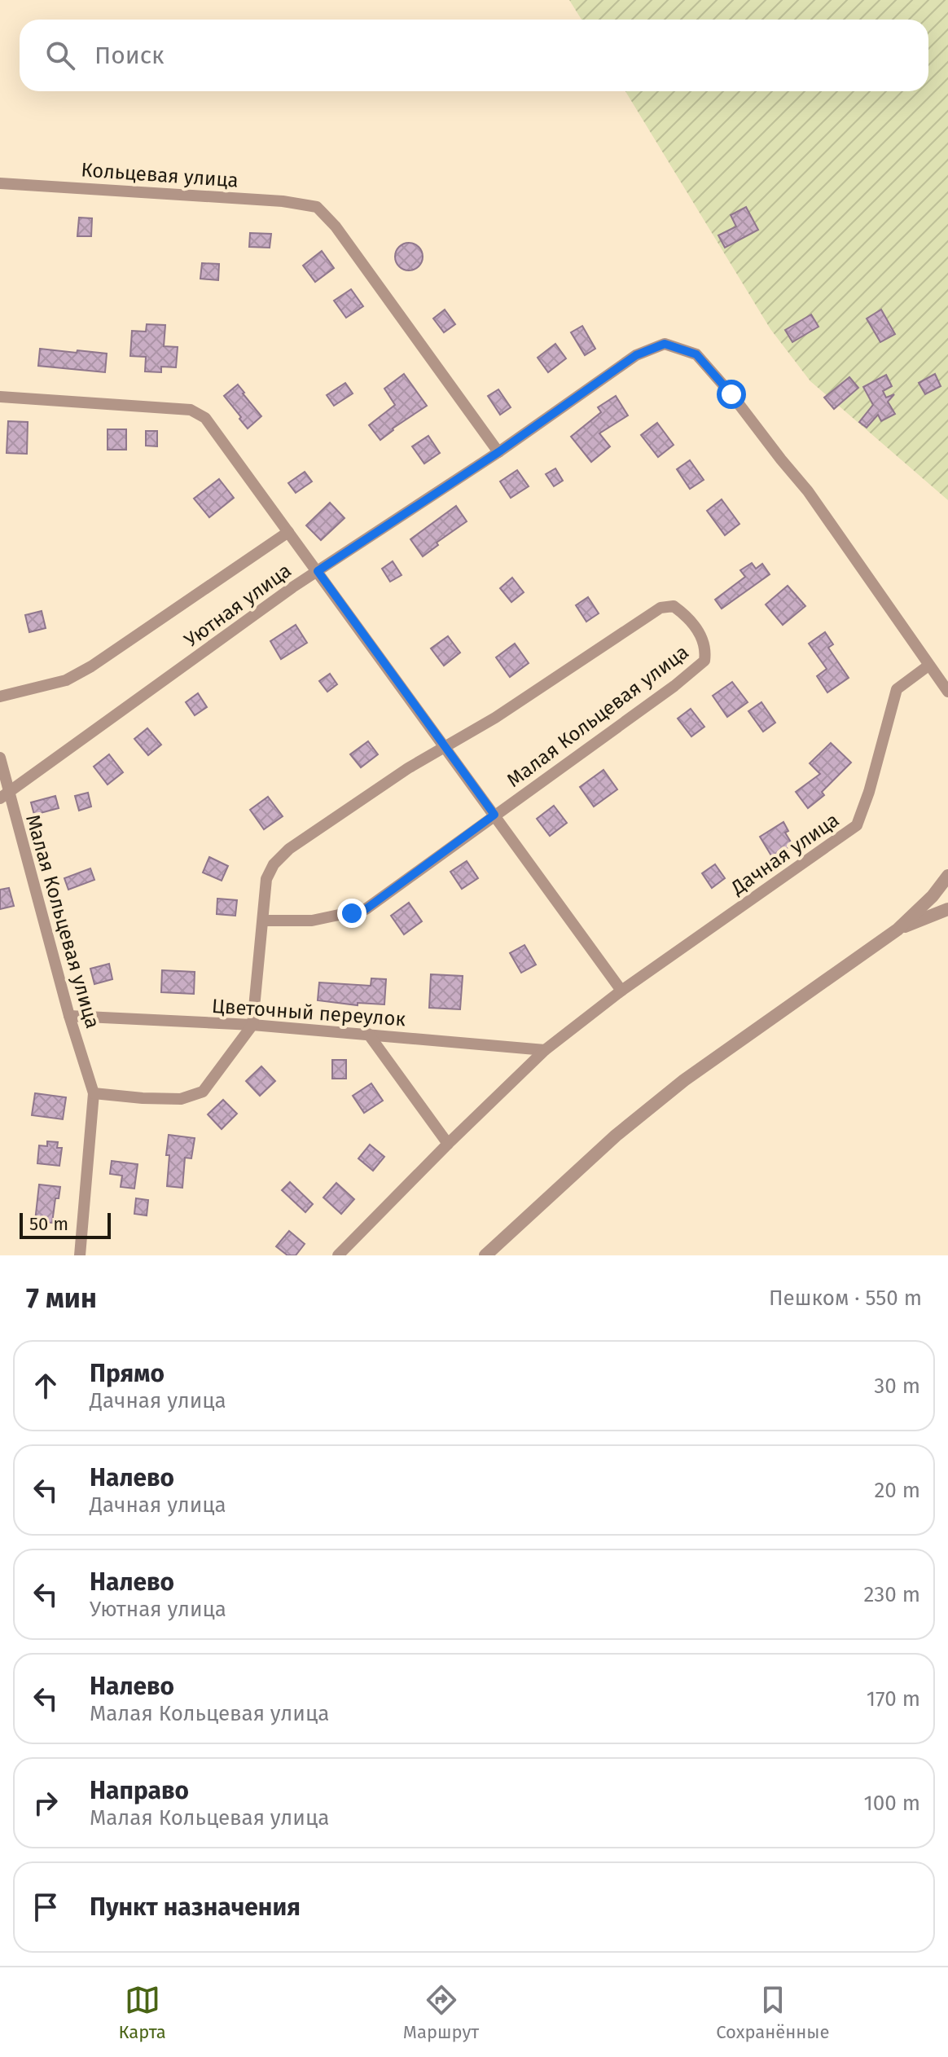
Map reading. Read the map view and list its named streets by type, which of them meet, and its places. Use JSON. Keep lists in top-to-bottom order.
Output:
{
  "streets": {
    "street": [
      "Кольцевая улица",
      "Уютная улица",
      "Малая Кольцевая улица",
      "Дачная улица",
      "Цветочный переулок"
    ]
  },
  "crossings": [
    ["Кольцевая улица", "Уютная улица"],
    ["Уютная улица", "Малая Кольцевая улица"],
    ["Уютная улица", "Дачная улица"],
    ["Малая Кольцевая улица", "Цветочный переулок"],
    ["Дачная улица", "Цветочный переулок"]
  ],
  "scale_bar": "50 m",
  "page": {
    "search": "Поиск",
    "scale": "50 m",
    "heading": ["7 мин", "Пешком · 550 m"],
    "list": [
      ["Прямо", "Дачная улица", "30 m"],
      ["Налево", "Дачная улица", "20 m"],
      ["Налево", "Уютная улица", "230 m"],
      ["Налево", "Малая Кольцевая улица", "170 m"],
      ["Направо", "Малая Кольцевая улица", "100 m"],
      "Пункт назначения"
    ],
    "nav": ["Карта", "Маршрут", "Сохранённые"]
  }
}
